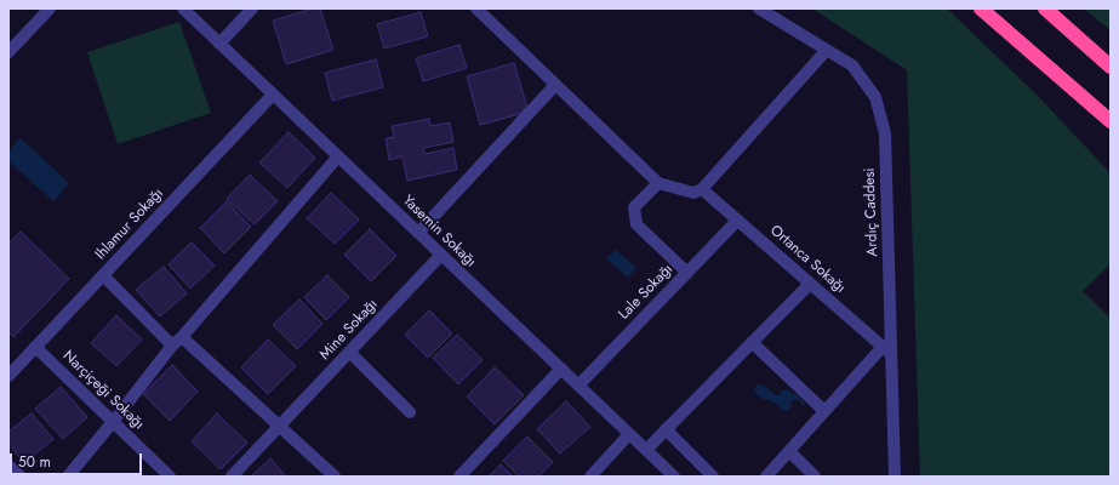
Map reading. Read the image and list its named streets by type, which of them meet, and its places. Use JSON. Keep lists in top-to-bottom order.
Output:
{
  "streets": {
    "street": [
      "Ardıç Caddesi",
      "Ihlamur Sokağı",
      "Yasemin Sokağı",
      "Ortanca Sokağı",
      "Lale Sokağı",
      "Mine Sokağı",
      "Narçiçeği Sokağı"
    ]
  },
  "crossings": [
    ["Ardıç Caddesi", "Ortanca Sokağı"],
    ["Ihlamur Sokağı", "Yasemin Sokağı"],
    ["Ihlamur Sokağı", "Narçiçeği Sokağı"],
    ["Yasemin Sokağı", "Lale Sokağı"],
    ["Yasemin Sokağı", "Mine Sokağı"],
    ["Ortanca Sokağı", "Lale Sokağı"]
  ],
  "scale_bar": "50 m"
}
